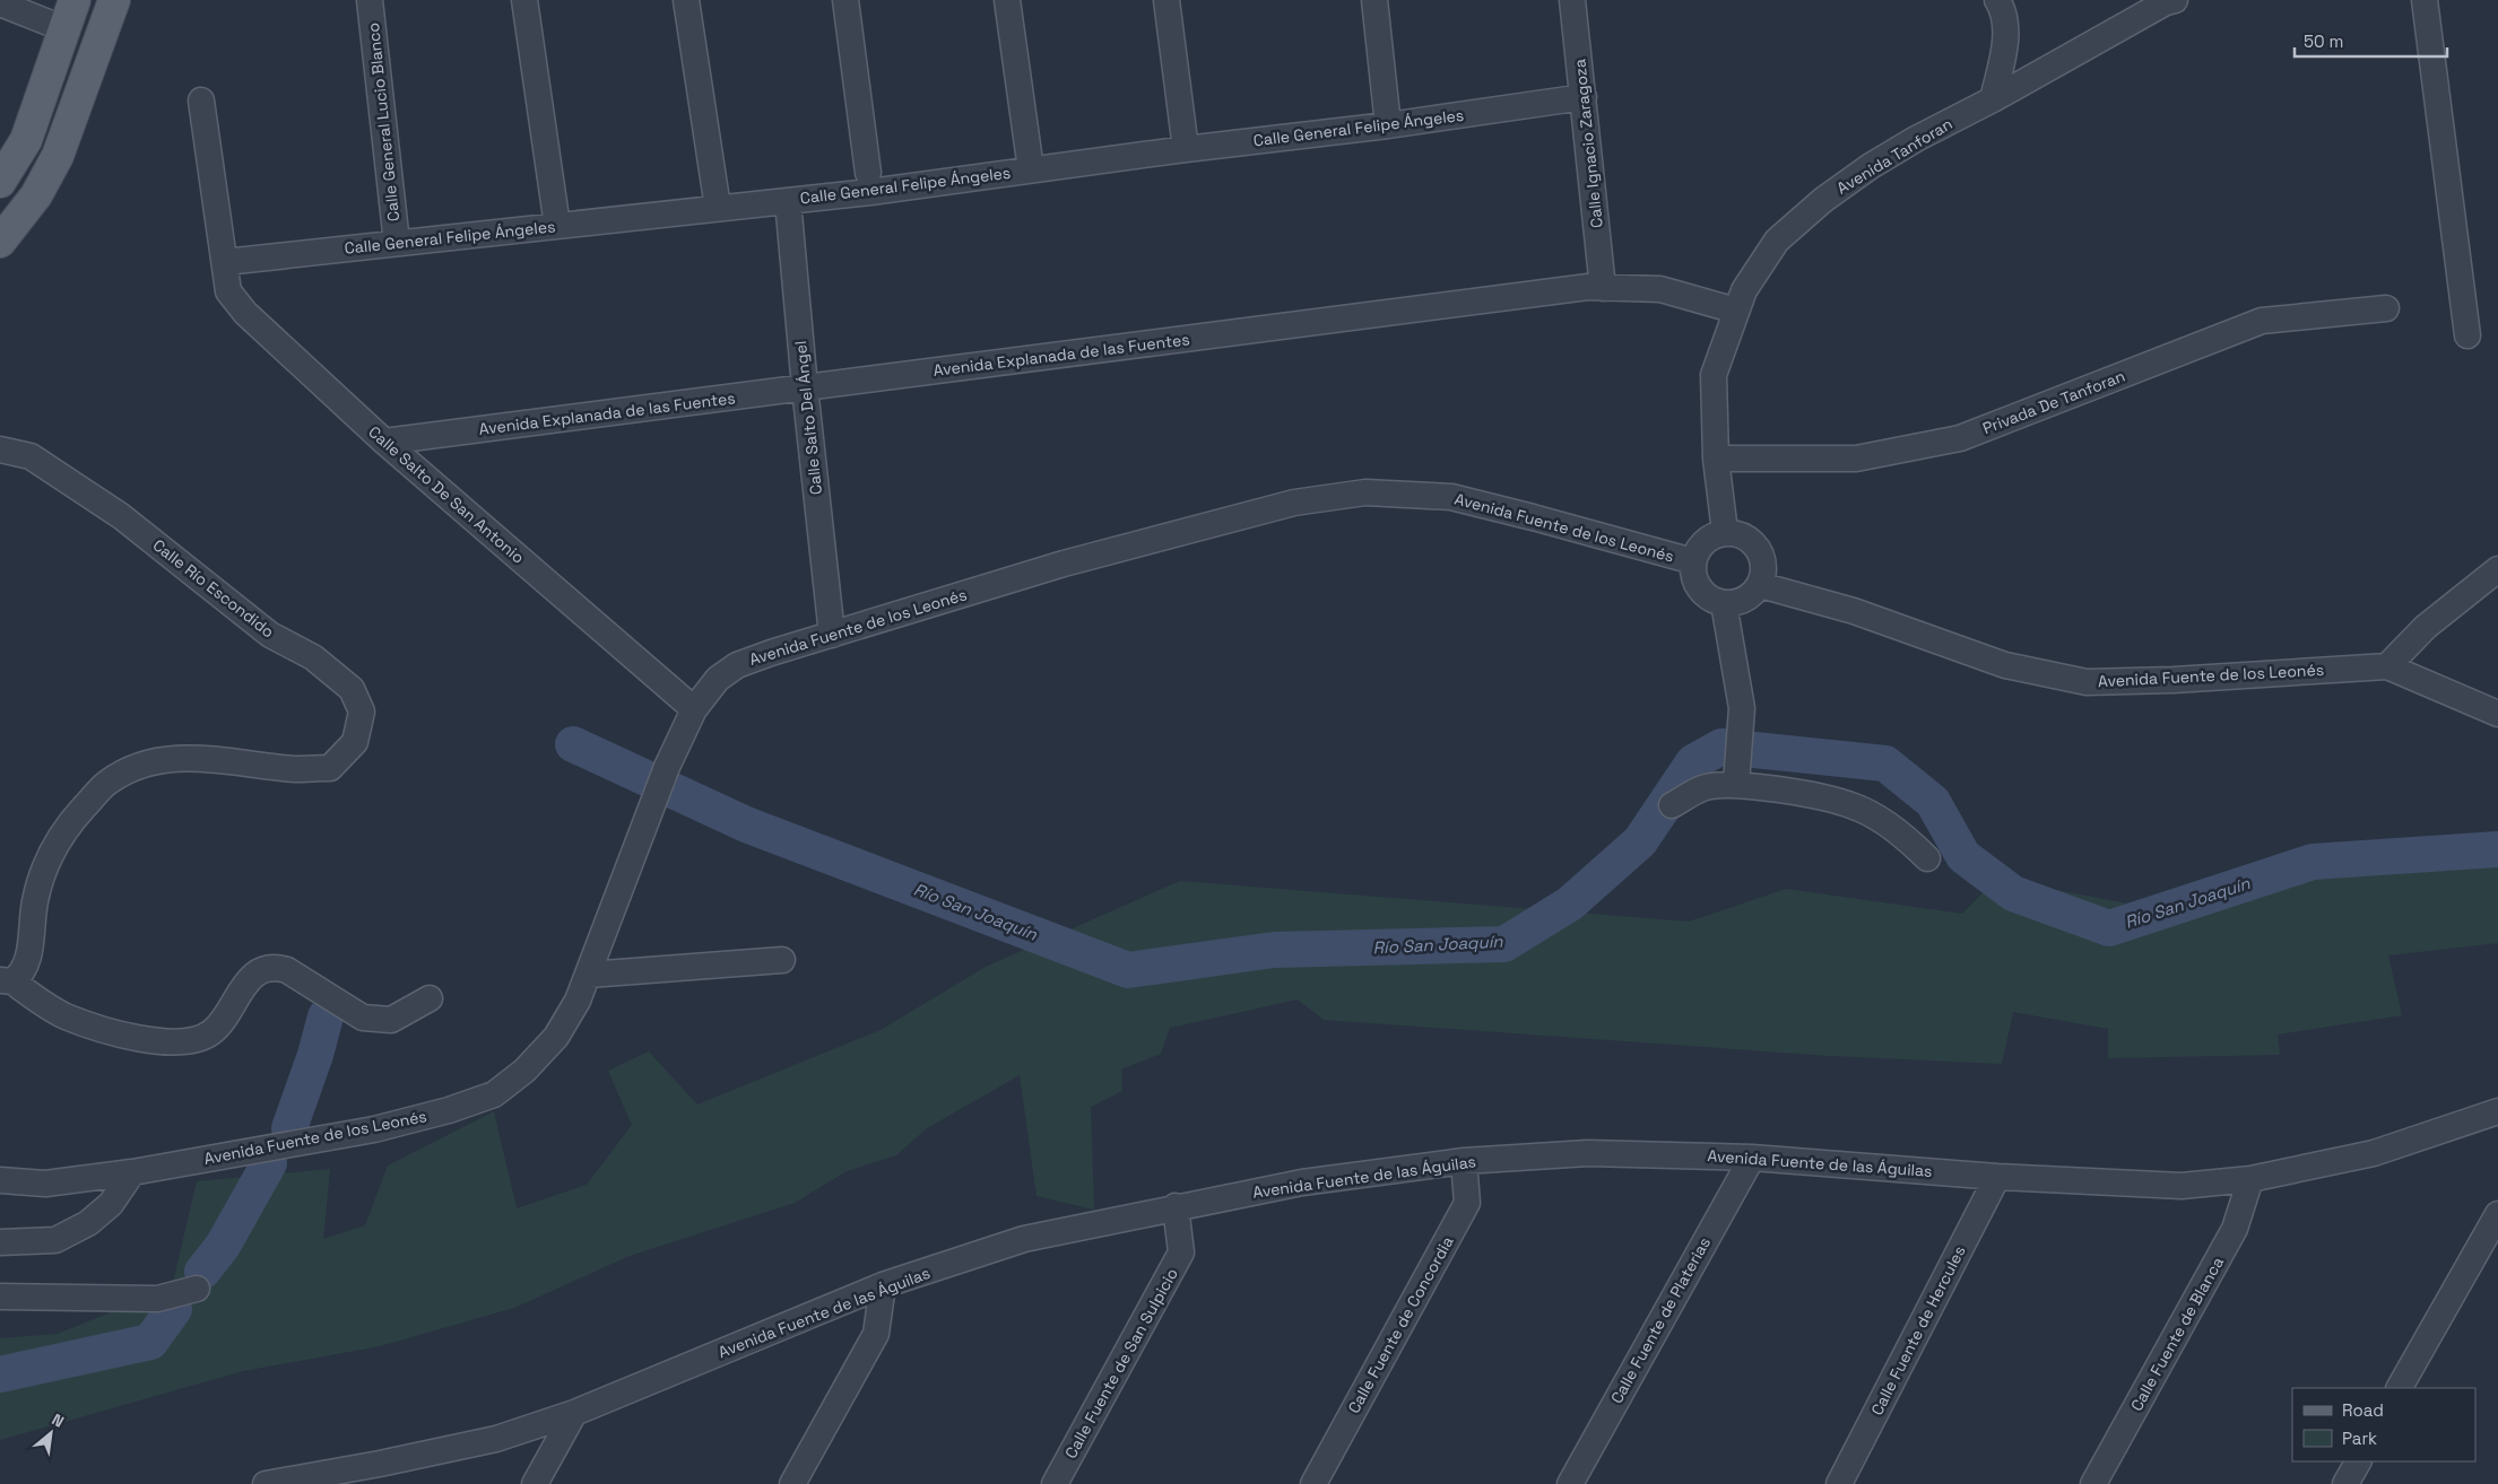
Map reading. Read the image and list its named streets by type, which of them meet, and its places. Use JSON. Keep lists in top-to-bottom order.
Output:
{
  "streets": {
    "street": [
      "Calle General Lucio Blanco",
      "Calle General Felipe Ángeles",
      "Calle Ignacio Zaragoza",
      "Avenida Tanforan",
      "Avenida Explanada de las Fuentes",
      "Privada De Tanforan",
      "Calle Salto Del Ángel",
      "Calle Salto De San Antonio",
      "Avenida Fuente de los Leonés",
      "Calle Río Escondido",
      "Avenida Fuente de las Águilas",
      "Calle Fuente de Platerias",
      "Calle Fuente de Concordia",
      "Calle Fuente de Hercules",
      "Calle Fuente de Blanca",
      "Calle Fuente de San Sulpicio"
    ]
  },
  "crossings": [
    ["Calle General Lucio Blanco", "Calle General Felipe Ángeles"],
    ["Calle General Felipe Ángeles", "Calle Ignacio Zaragoza"],
    ["Calle General Felipe Ángeles", "Calle Salto Del Ángel"],
    ["Calle General Felipe Ángeles", "Calle Salto De San Antonio"],
    ["Calle Ignacio Zaragoza", "Avenida Explanada de las Fuentes"],
    ["Avenida Tanforan", "Avenida Explanada de las Fuentes"],
    ["Avenida Tanforan", "Privada De Tanforan"],
    ["Avenida Tanforan", "Avenida Fuente de los Leonés"],
    ["Avenida Explanada de las Fuentes", "Calle Salto Del Ángel"],
    ["Avenida Explanada de las Fuentes", "Calle Salto De San Antonio"],
    ["Calle Salto Del Ángel", "Avenida Fuente de los Leonés"],
    ["Calle Salto De San Antonio", "Avenida Fuente de los Leonés"],
    ["Avenida Fuente de las Águilas", "Calle Fuente de Platerias"],
    ["Avenida Fuente de las Águilas", "Calle Fuente de Concordia"],
    ["Avenida Fuente de las Águilas", "Calle Fuente de Hercules"],
    ["Avenida Fuente de las Águilas", "Calle Fuente de Blanca"],
    ["Avenida Fuente de las Águilas", "Calle Fuente de San Sulpicio"]
  ],
  "water": ["Río San Joaquín"],
  "legend": ["Road", "Park"],
  "scale_bar": "50 m",
  "north": "top right"
}
